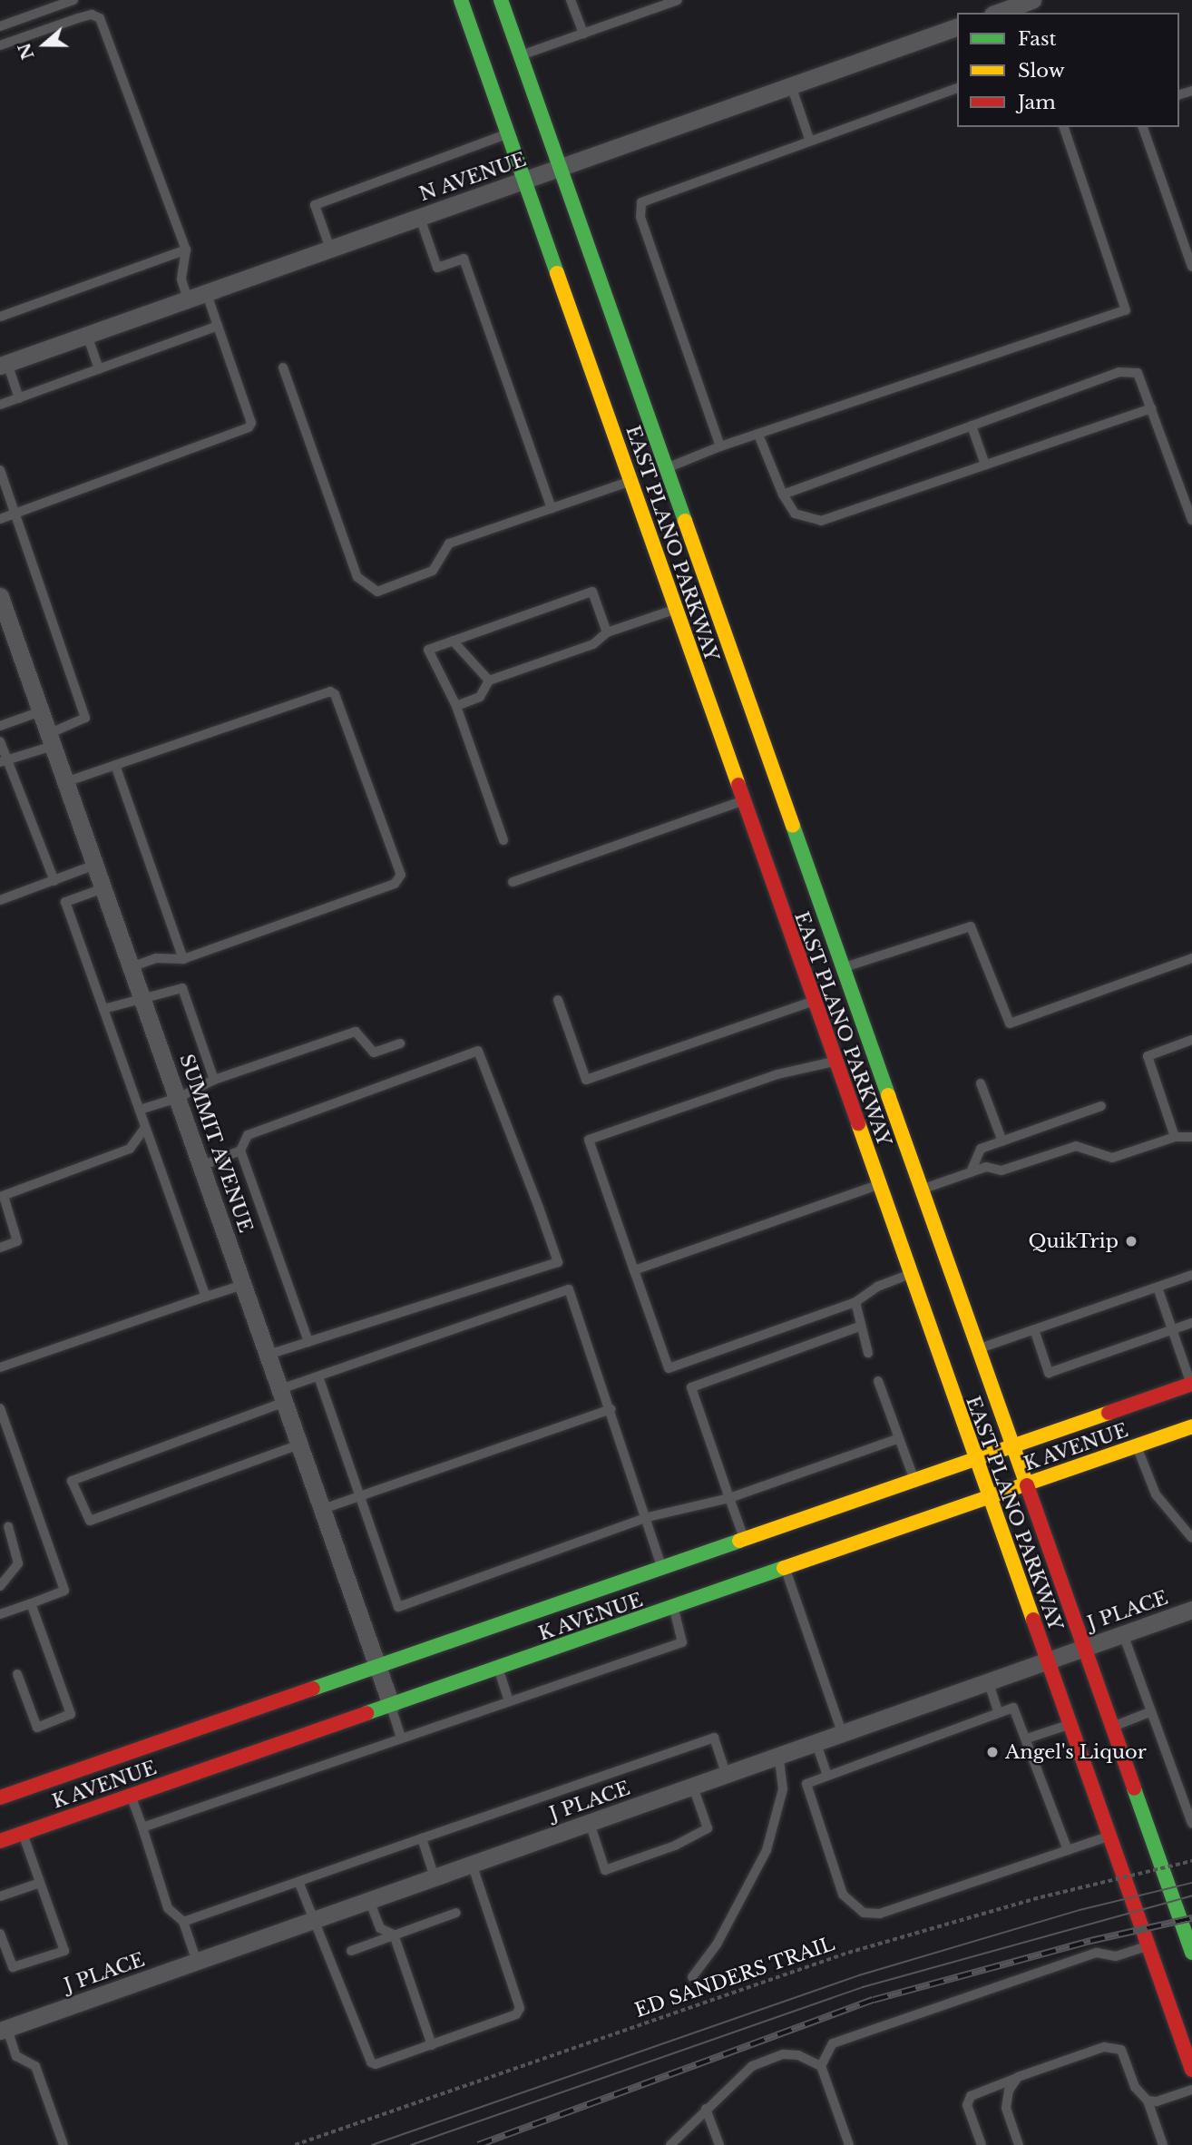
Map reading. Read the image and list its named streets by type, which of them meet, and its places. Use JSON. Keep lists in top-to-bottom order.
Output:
{
  "streets": {
    "main road": ["EAST PLANO PARKWAY", "K AVENUE"],
    "street": ["N AVENUE", "SUMMIT AVENUE", "J PLACE"],
    "path": ["ED SANDERS TRAIL"]
  },
  "crossings": [
    ["N AVENUE", "EAST PLANO PARKWAY"],
    ["EAST PLANO PARKWAY", "K AVENUE"],
    ["EAST PLANO PARKWAY", "J PLACE"],
    ["SUMMIT AVENUE", "K AVENUE"]
  ],
  "places": ["QuikTrip", "Angel's Liquor"],
  "legend": ["Fast", "Slow", "Jam"],
  "north": "left"
}
